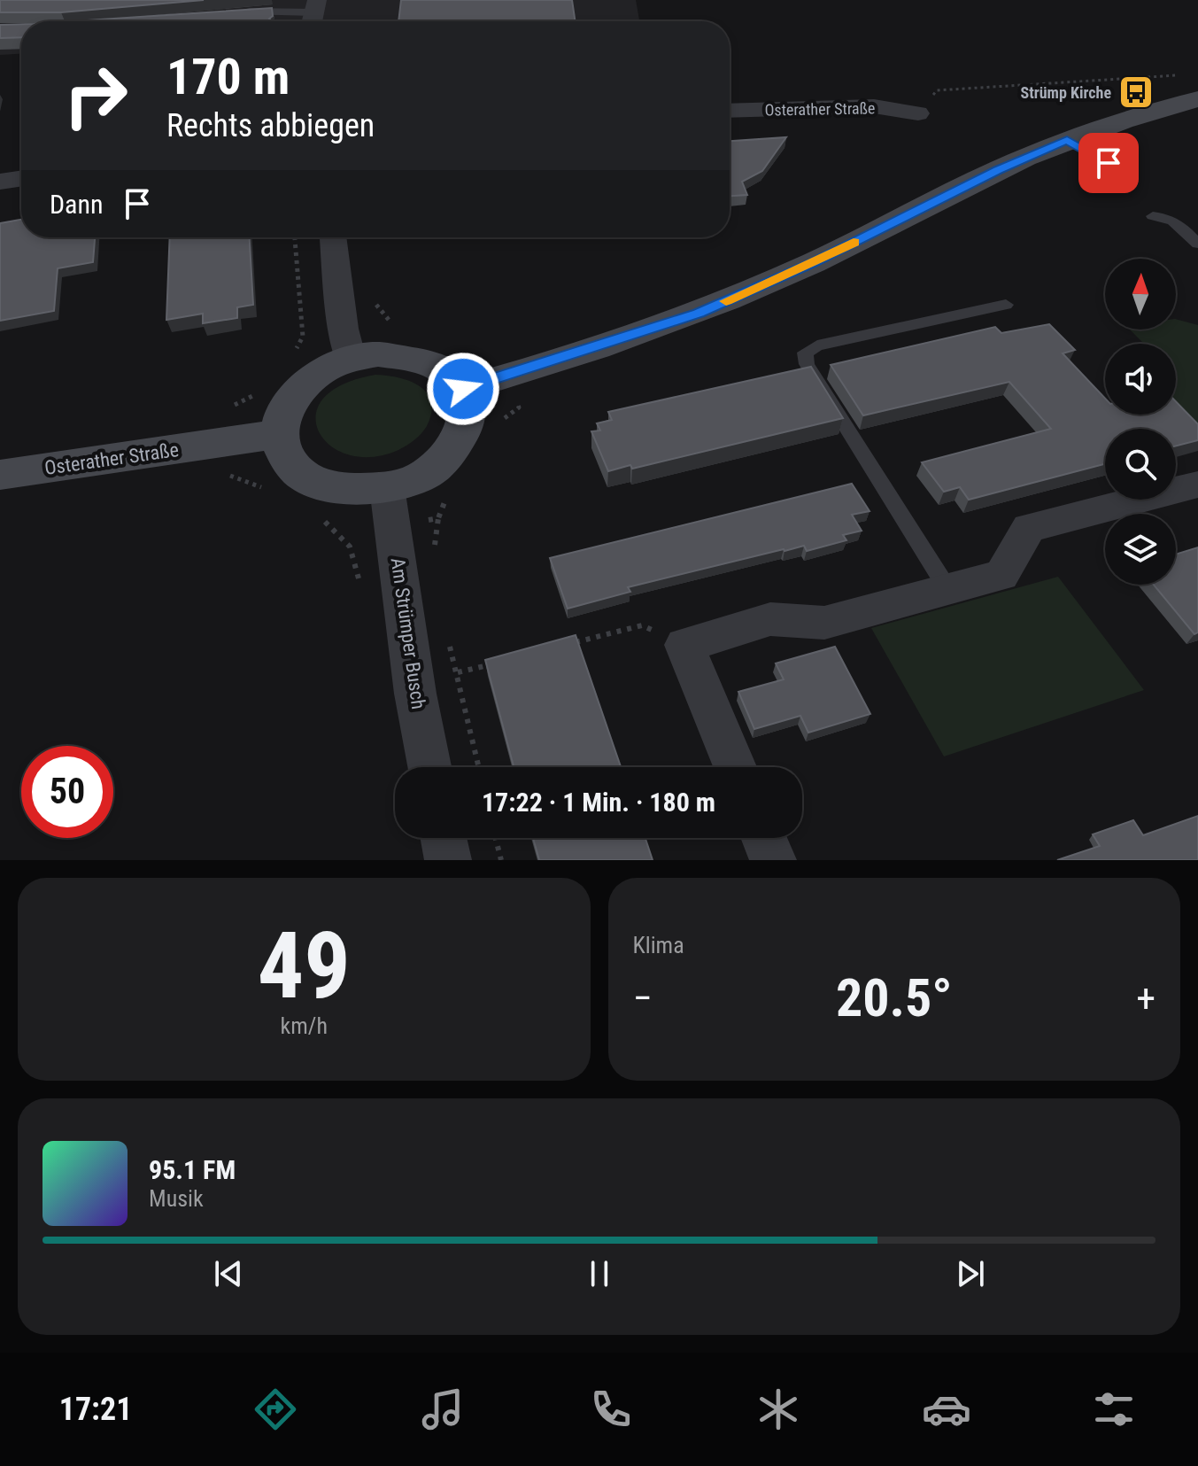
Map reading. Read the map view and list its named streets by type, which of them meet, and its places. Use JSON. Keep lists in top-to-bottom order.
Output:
{
  "streets": {
    "main road": ["Osterather Straße"],
    "street": ["Am Strümper Busch"]
  },
  "crossings": [
    ["Osterather Straße", "Am Strümper Busch"]
  ],
  "places": {
    "bus stop": ["Strümp Kirche"]
  },
  "north": "top",
  "page": {
    "turn": ["170 m", "Rechts abbiegen"],
    "then": "Dann",
    "limit": "50",
    "trip": "17:22 · 1 Min. · 180 m",
    "tile": [
      ["49", "km/h"],
      "Klima"
    ],
    "heat": ["−", "20.5°", "+"],
    "song": ["95.1 FM", "Musik"],
    "tabs": "17:21"
  }
}
